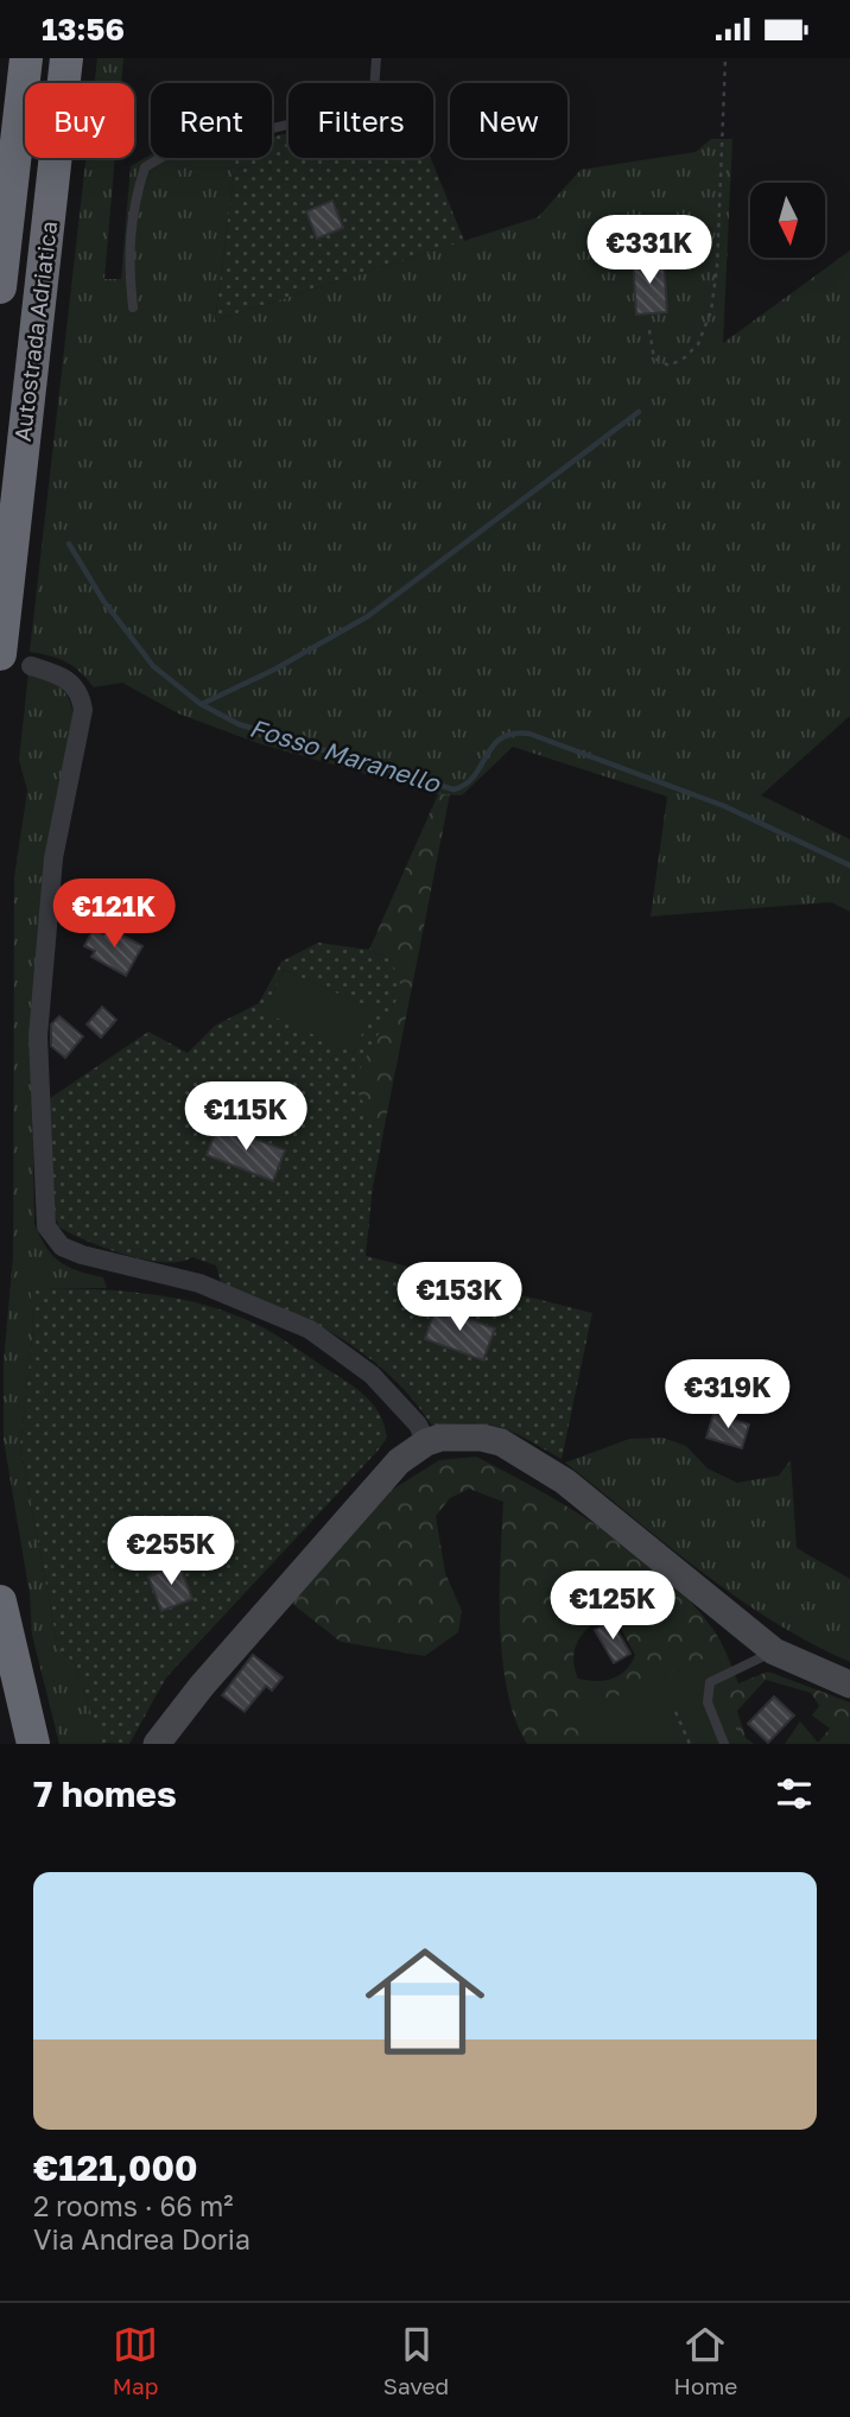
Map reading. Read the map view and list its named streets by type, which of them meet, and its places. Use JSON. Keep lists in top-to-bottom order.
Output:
{
  "streets": {
    "highway": ["Autostrada Adriatica"]
  },
  "water": ["Fosso Maranello"],
  "north": "bottom",
  "page": {
    "status": "13:56",
    "chip": [
      "Buy",
      "Rent",
      "Filters",
      "New"
    ],
    "price": [
      "€331K",
      "€121K",
      "€115K",
      "€153K",
      "€319K",
      "€255K",
      "€125K"
    ],
    "heading": "7 homes",
    "list": [
      {
        "name": "€121,000",
        "note": "2 rooms · 66 m² · Via Andrea Doria"
      }
    ],
    "tabs": ["Map", "Saved", "Home"]
  }
}
